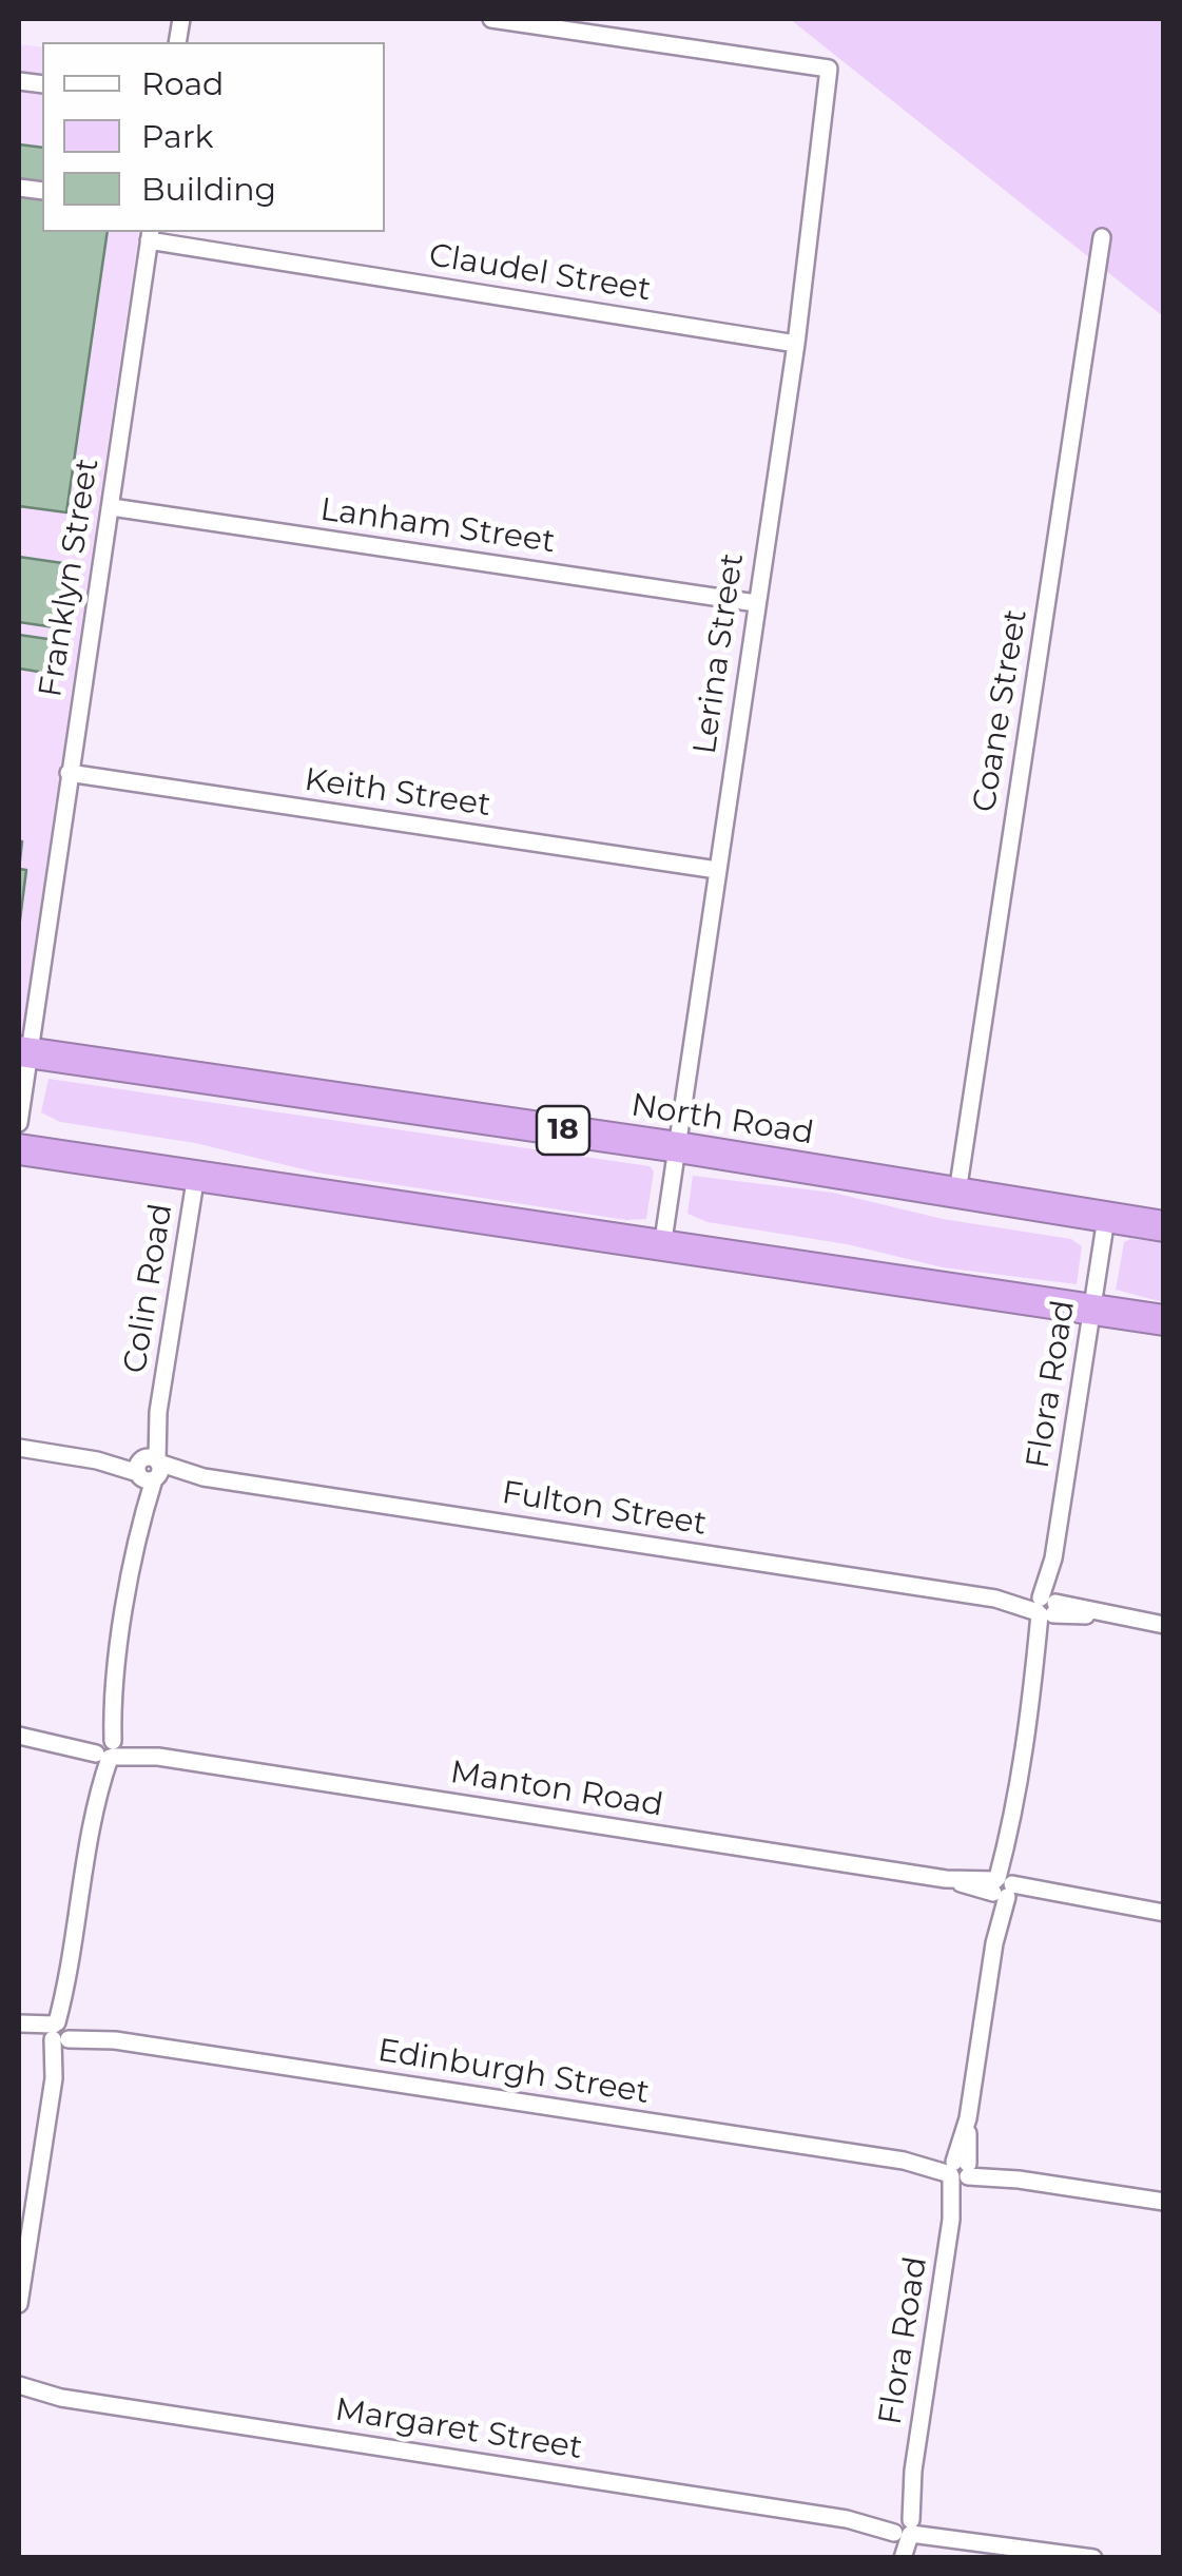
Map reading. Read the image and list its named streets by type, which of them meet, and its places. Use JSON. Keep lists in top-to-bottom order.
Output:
{
  "streets": {
    "highway": ["North Road", "18"],
    "street": [
      "Claudel Street",
      "Lanham Street",
      "Franklyn Street",
      "Lerina Street",
      "Coane Street",
      "Keith Street",
      "Colin Road",
      "Flora Road",
      "Fulton Street",
      "Manton Road",
      "Edinburgh Street",
      "Margaret Street"
    ]
  },
  "crossings": [
    ["Claudel Street", "Franklyn Street"],
    ["Claudel Street", "Lerina Street"],
    ["Lanham Street", "Franklyn Street"],
    ["Lanham Street", "Lerina Street"],
    ["Franklyn Street", "Keith Street"],
    ["Franklyn Street", "North Road"],
    ["Lerina Street", "Keith Street"],
    ["Lerina Street", "North Road"],
    ["Coane Street", "North Road"],
    ["North Road", "Flora Road"],
    ["Colin Road", "Fulton Street"],
    ["Colin Road", "Manton Road"],
    ["Colin Road", "Edinburgh Street"],
    ["Flora Road", "Fulton Street"],
    ["Flora Road", "Manton Road"],
    ["Flora Road", "Edinburgh Street"],
    ["Flora Road", "Margaret Street"]
  ],
  "legend": ["Road", "Park", "Building"]
}
